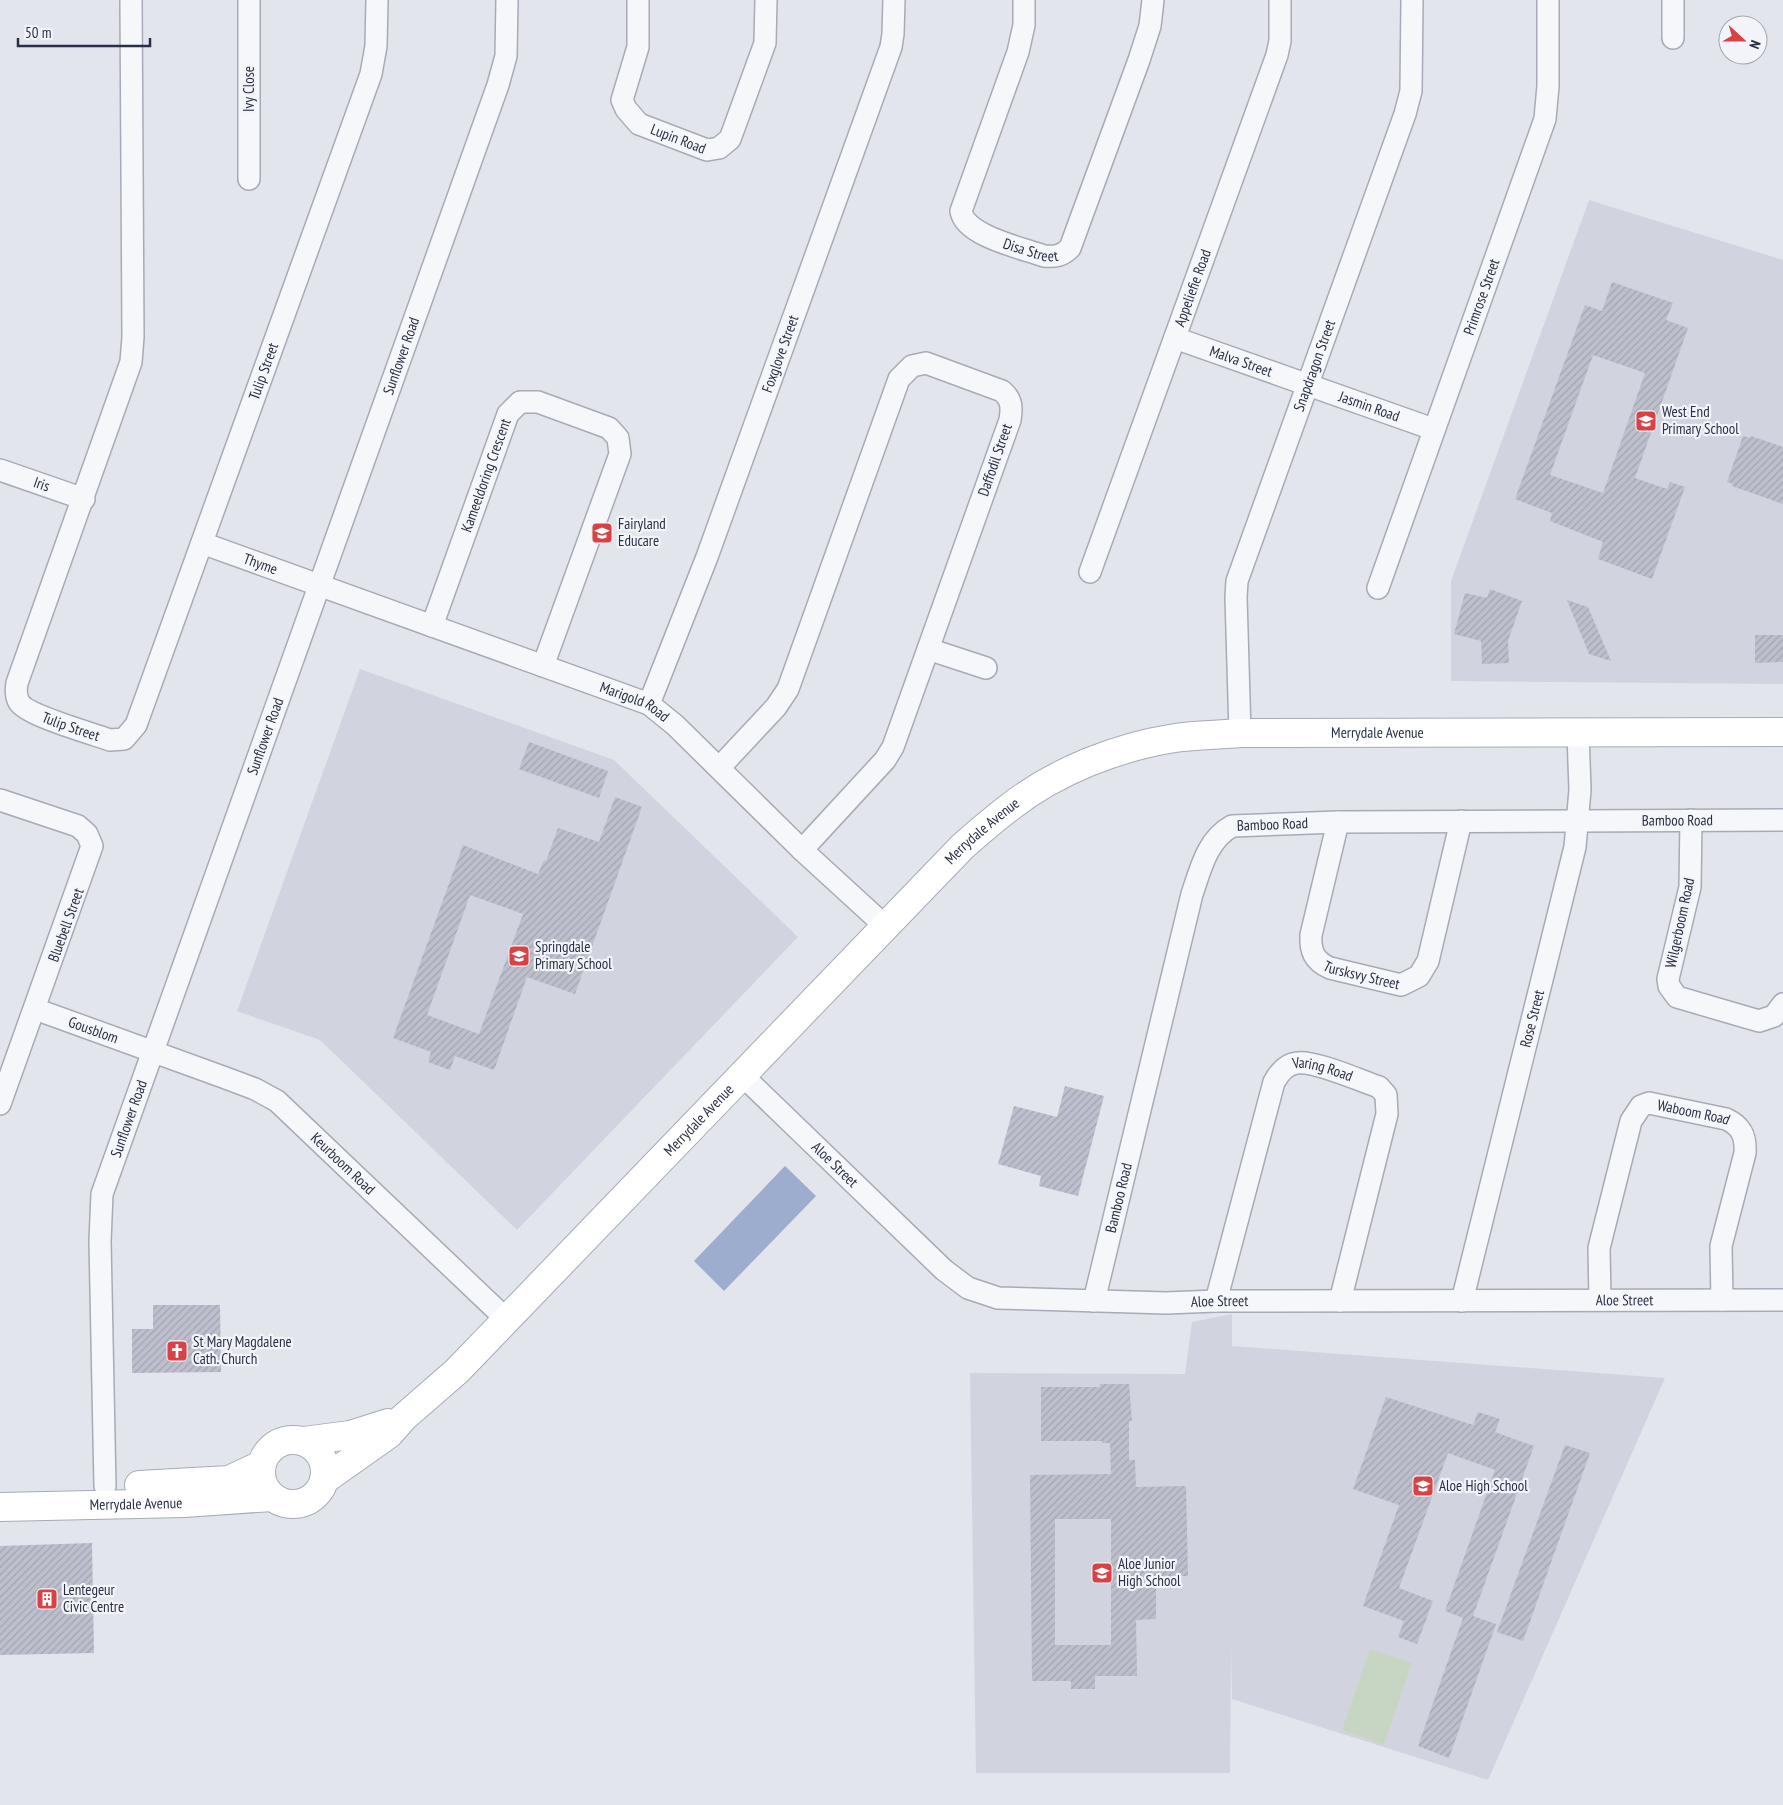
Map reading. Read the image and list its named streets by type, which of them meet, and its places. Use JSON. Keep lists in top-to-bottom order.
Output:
{
  "streets": {
    "street": [
      "Ivy Close",
      "Lupin Road",
      "Disa Street",
      "Appeliefie Road",
      "Primrose Street",
      "Foxglove Street",
      "Sunflower Road",
      "Malva Street",
      "Snapdragon Street",
      "Tulip Street",
      "Jasmin Road",
      "Daffodil Street",
      "Kameeldoring Crescent",
      "Iris",
      "Thyme",
      "Marigold Road",
      "Merrydale Avenue",
      "Bamboo Road",
      "Wilgerboom Road",
      "Bluebell Street",
      "Tursksvy Street",
      "Rose Street",
      "Gousblom",
      "Varing Road",
      "Waboom Road",
      "Keurboom Road",
      "Aloe Street"
    ]
  },
  "crossings": [
    ["Appeliefie Road", "Malva Street"],
    ["Primrose Street", "Jasmin Road"],
    ["Foxglove Street", "Marigold Road"],
    ["Sunflower Road", "Thyme"],
    ["Sunflower Road", "Marigold Road"],
    ["Sunflower Road", "Merrydale Avenue"],
    ["Sunflower Road", "Gousblom"],
    ["Sunflower Road", "Keurboom Road"],
    ["Malva Street", "Snapdragon Street"],
    ["Malva Street", "Jasmin Road"],
    ["Snapdragon Street", "Jasmin Road"],
    ["Snapdragon Street", "Merrydale Avenue"],
    ["Tulip Street", "Iris"],
    ["Tulip Street", "Thyme"],
    ["Daffodil Street", "Marigold Road"],
    ["Kameeldoring Crescent", "Marigold Road"],
    ["Thyme", "Marigold Road"],
    ["Marigold Road", "Merrydale Avenue"],
    ["Merrydale Avenue", "Rose Street"],
    ["Merrydale Avenue", "Keurboom Road"],
    ["Merrydale Avenue", "Aloe Street"],
    ["Bamboo Road", "Wilgerboom Road"],
    ["Bamboo Road", "Tursksvy Street"],
    ["Bamboo Road", "Rose Street"],
    ["Bamboo Road", "Aloe Street"],
    ["Bluebell Street", "Gousblom"],
    ["Rose Street", "Aloe Street"],
    ["Gousblom", "Keurboom Road"],
    ["Varing Road", "Aloe Street"],
    ["Waboom Road", "Aloe Street"]
  ],
  "places": {
    "school or university": [
      "West End Primary School",
      "Fairyland Educare",
      "Springdale Primary School",
      "Aloe High School",
      "Aloe Junior High School"
    ],
    "church": ["St Mary Magdalene Cath. Church"],
    "building": ["Lentegeur Civic Centre"]
  },
  "scale_bar": "50 m",
  "north": "right"
}
